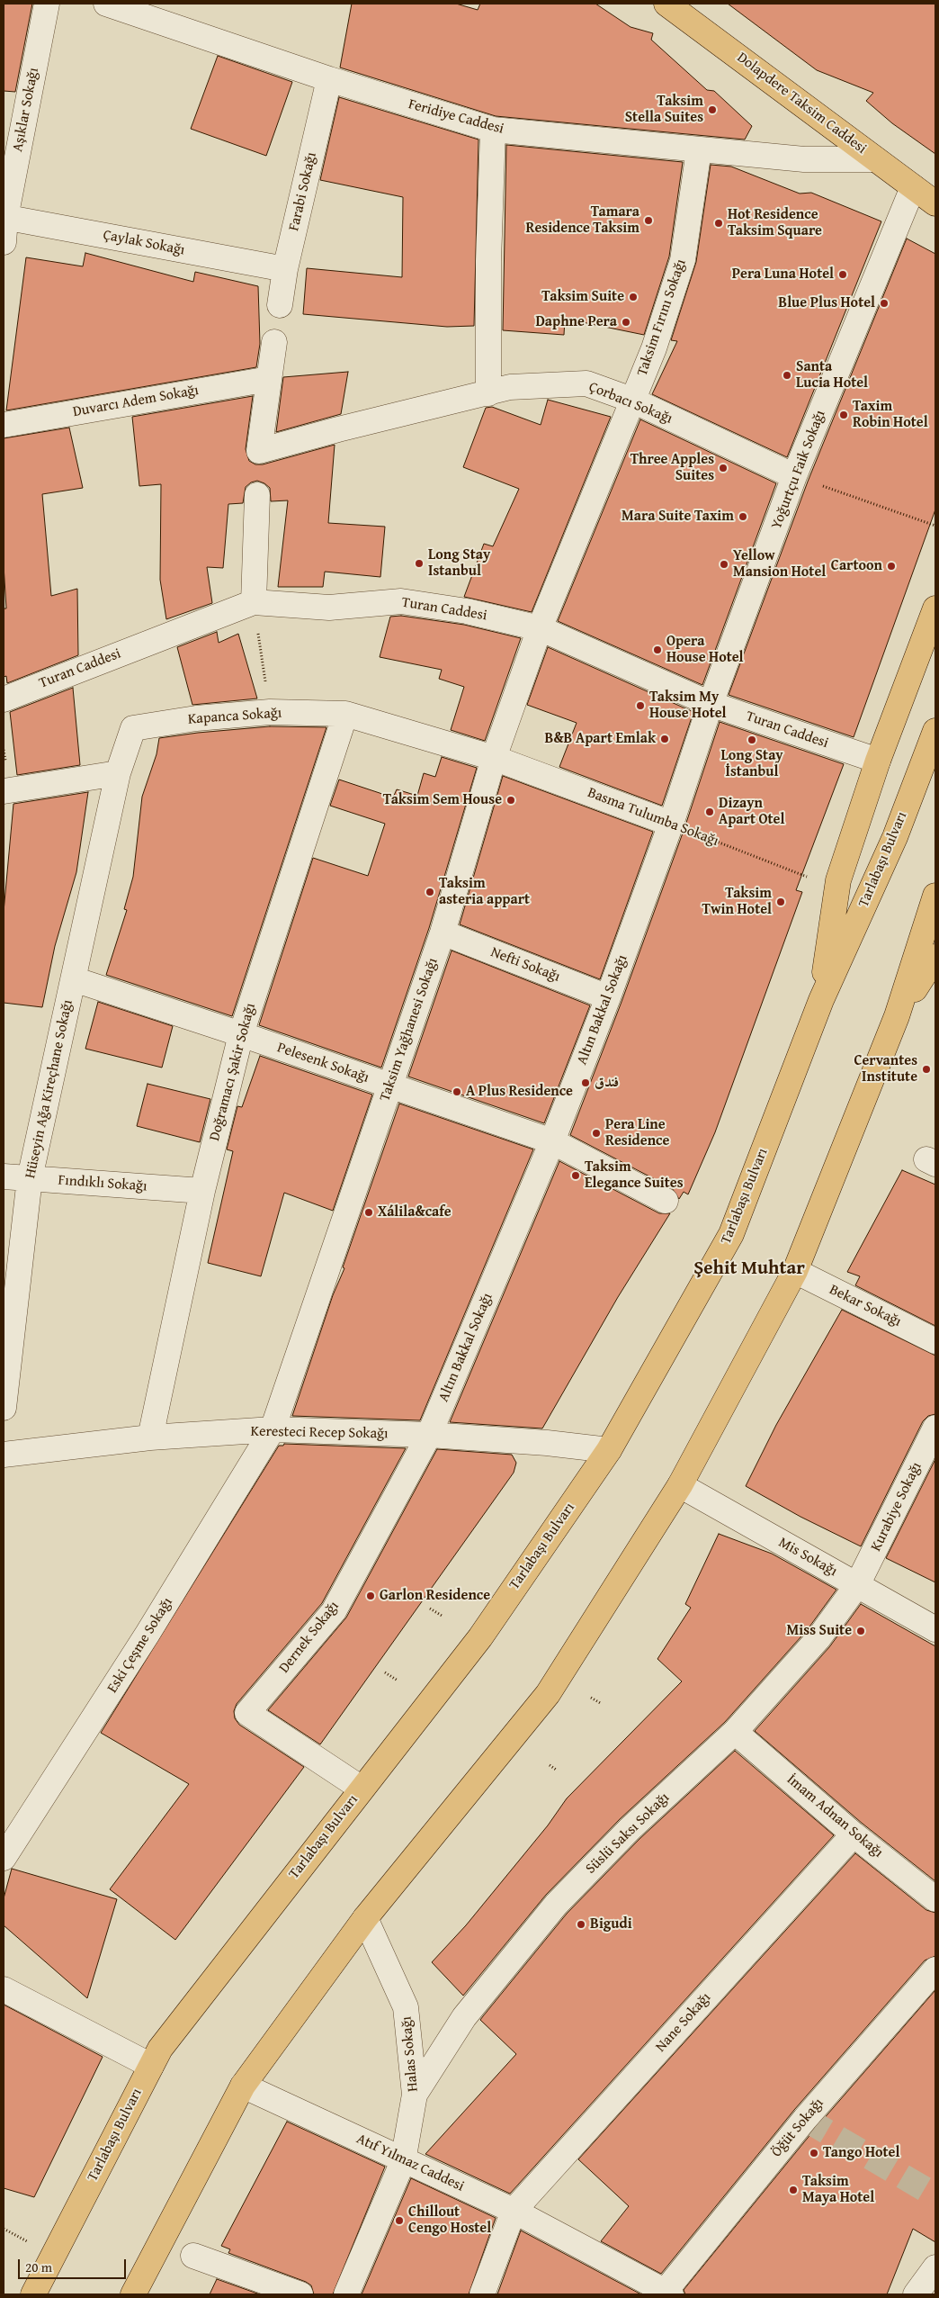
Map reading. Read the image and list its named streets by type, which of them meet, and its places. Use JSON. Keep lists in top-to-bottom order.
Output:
{
  "streets": {
    "main road": ["Dolapdere Taksim Caddesi", "Tarlabaşı Bulvarı"],
    "street": [
      "Aşıklar Sokağı",
      "Feridiye Caddesi",
      "Farabi Sokağı",
      "Çaylak Sokağı",
      "Taksim Fırını Sokağı",
      "Duvarcı Adem Sokağı",
      "Çorbacı Sokağı",
      "Yoğurtçu Faik Sokağı",
      "Turan Caddesi",
      "Kapanca Sokağı",
      "Basma Tulumba Sokağı",
      "Nefti Sokağı",
      "Altın Bakkal Sokağı",
      "Taksim Yağhanesi Sokağı",
      "Pelesenk Sokağı",
      "Doğramacı Şakir Sokağı",
      "Hüseyin Ağa Kireçhane Sokağı",
      "Fındıklı Sokağı",
      "Bekar Sokağı",
      "Keresteci Recep Sokağı",
      "Kurabiye Sokağı",
      "Mis Sokağı",
      "Dernek Sokağı",
      "Eski Çeşme Sokağı",
      "İmam Adnan Sokağı",
      "Süslü Saksı Sokağı",
      "Nane Sokağı",
      "Halas Sokağı",
      "Öğüt Sokağı",
      "Atıf Yılmaz Caddesi"
    ]
  },
  "crossings": [
    ["Dolapdere Taksim Caddesi", "Feridiye Caddesi"],
    ["Dolapdere Taksim Caddesi", "Yoğurtçu Faik Sokağı"],
    ["Aşıklar Sokağı", "Çaylak Sokağı"],
    ["Feridiye Caddesi", "Farabi Sokağı"],
    ["Feridiye Caddesi", "Taksim Fırını Sokağı"],
    ["Farabi Sokağı", "Çaylak Sokağı"],
    ["Taksim Fırını Sokağı", "Çorbacı Sokağı"],
    ["Taksim Fırını Sokağı", "Turan Caddesi"],
    ["Taksim Fırını Sokağı", "Taksim Yağhanesi Sokağı"],
    ["Duvarcı Adem Sokağı", "Çorbacı Sokağı"],
    ["Çorbacı Sokağı", "Yoğurtçu Faik Sokağı"],
    ["Yoğurtçu Faik Sokağı", "Turan Caddesi"],
    ["Yoğurtçu Faik Sokağı", "Altın Bakkal Sokağı"],
    ["Turan Caddesi", "Altın Bakkal Sokağı"],
    ["Turan Caddesi", "Taksim Yağhanesi Sokağı"],
    ["Kapanca Sokağı", "Basma Tulumba Sokağı"],
    ["Kapanca Sokağı", "Taksim Yağhanesi Sokağı"],
    ["Kapanca Sokağı", "Doğramacı Şakir Sokağı"],
    ["Kapanca Sokağı", "Hüseyin Ağa Kireçhane Sokağı"],
    ["Basma Tulumba Sokağı", "Altın Bakkal Sokağı"],
    ["Basma Tulumba Sokağı", "Taksim Yağhanesi Sokağı"],
    ["Tarlabaşı Bulvarı", "Keresteci Recep Sokağı"],
    ["Tarlabaşı Bulvarı", "Dernek Sokağı"],
    ["Nefti Sokağı", "Altın Bakkal Sokağı"],
    ["Nefti Sokağı", "Taksim Yağhanesi Sokağı"],
    ["Altın Bakkal Sokağı", "Pelesenk Sokağı"],
    ["Altın Bakkal Sokağı", "Keresteci Recep Sokağı"],
    ["Altın Bakkal Sokağı", "Dernek Sokağı"],
    ["Taksim Yağhanesi Sokağı", "Pelesenk Sokağı"],
    ["Taksim Yağhanesi Sokağı", "Keresteci Recep Sokağı"],
    ["Taksim Yağhanesi Sokağı", "Eski Çeşme Sokağı"],
    ["Pelesenk Sokağı", "Doğramacı Şakir Sokağı"],
    ["Pelesenk Sokağı", "Hüseyin Ağa Kireçhane Sokağı"],
    ["Doğramacı Şakir Sokağı", "Fındıklı Sokağı"],
    ["Doğramacı Şakir Sokağı", "Keresteci Recep Sokağı"],
    ["Hüseyin Ağa Kireçhane Sokağı", "Fındıklı Sokağı"],
    ["Keresteci Recep Sokağı", "Dernek Sokağı"],
    ["Keresteci Recep Sokağı", "Eski Çeşme Sokağı"],
    ["Kurabiye Sokağı", "Mis Sokağı"],
    ["Kurabiye Sokağı", "Süslü Saksı Sokağı"],
    ["Mis Sokağı", "Süslü Saksı Sokağı"],
    ["İmam Adnan Sokağı", "Süslü Saksı Sokağı"],
    ["İmam Adnan Sokağı", "Nane Sokağı"],
    ["Süslü Saksı Sokağı", "Halas Sokağı"],
    ["Nane Sokağı", "Atıf Yılmaz Caddesi"],
    ["Halas Sokağı", "Atıf Yılmaz Caddesi"],
    ["Öğüt Sokağı", "Atıf Yılmaz Caddesi"]
  ],
  "districts": ["Şehit Muhtar"],
  "places": [
    "Taksim Stella Suites",
    "Tamara Residence Taksim",
    "Hot Residence Taksim Square",
    "Pera Luna Hotel",
    "Taksim Suite",
    "Blue Plus Hotel",
    "Daphne Pera",
    "Santa Lucia Hotel",
    "Taxim Robin Hotel",
    "Three Apples Suites",
    "Mara Suite Taxim",
    "Long Stay Istanbul",
    "Yellow Mansion Hotel",
    "Cartoon",
    "Opera House Hotel",
    "Taksim My House Hotel",
    "B&B Apart Emlak",
    "Long Stay İstanbul",
    "Taksim Sem House",
    "Dizayn Apart Otel",
    "Taksim asteria appart",
    "Taksim Twin Hotel",
    "Cervantes Institute",
    "فندق",
    "A Plus Residence",
    "Pera Line Residence",
    "Taksim Elegance Suites",
    "Xálila&cafe",
    "Garlon Residence",
    "Miss Suite",
    "Bigudi",
    "Tango Hotel",
    "Taksim Maya Hotel",
    "Chillout Cengo Hostel"
  ],
  "scale_bar": "20 m"
}
